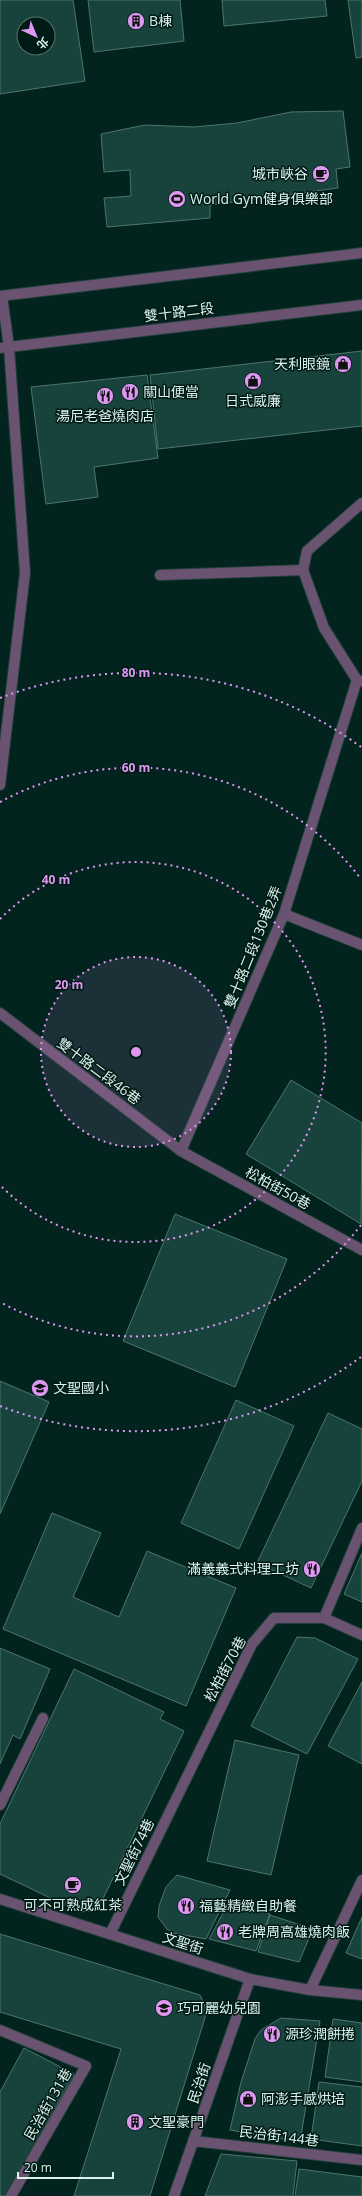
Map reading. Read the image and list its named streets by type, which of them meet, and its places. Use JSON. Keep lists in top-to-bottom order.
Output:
{
  "streets": {
    "street": [
      "雙十路二段",
      "雙十路二段130巷2弄",
      "雙十路二段46巷",
      "松柏街50巷",
      "松柏街70巷",
      "文聖街74巷",
      "文聖街",
      "民治街",
      "民治街131巷",
      "民治街144巷"
    ]
  },
  "crossings": [
    ["雙十路二段130巷2弄", "雙十路二段46巷"],
    ["雙十路二段130巷2弄", "松柏街50巷"],
    ["雙十路二段46巷", "松柏街50巷"],
    ["松柏街70巷", "文聖街74巷"],
    ["文聖街74巷", "文聖街"],
    ["文聖街", "民治街"],
    ["民治街", "民治街144巷"]
  ],
  "places": {
    "building": ["B棟", "文聖豪門"],
    "cafe": ["城市峽谷", "可不可熟成紅茶"],
    "sports": ["World Gym健身俱樂部"],
    "shop": ["天利眼鏡", "日式威廉", "阿澎手感烘培"],
    "restaurant": [
      "關山便當",
      "湯尼老爸燒肉店",
      "滿義義式料理工坊",
      "福藝精緻自助餐",
      "老牌周高雄燒肉飯",
      "源珍潤餅捲"
    ],
    "school or university": ["文聖國小", "巧可麗幼兒園"]
  },
  "scale_bar": "20 m",
  "north": "bottom right",
  "rings": [
    "80 m",
    "60 m",
    "40 m",
    "20 m"
  ]
}
